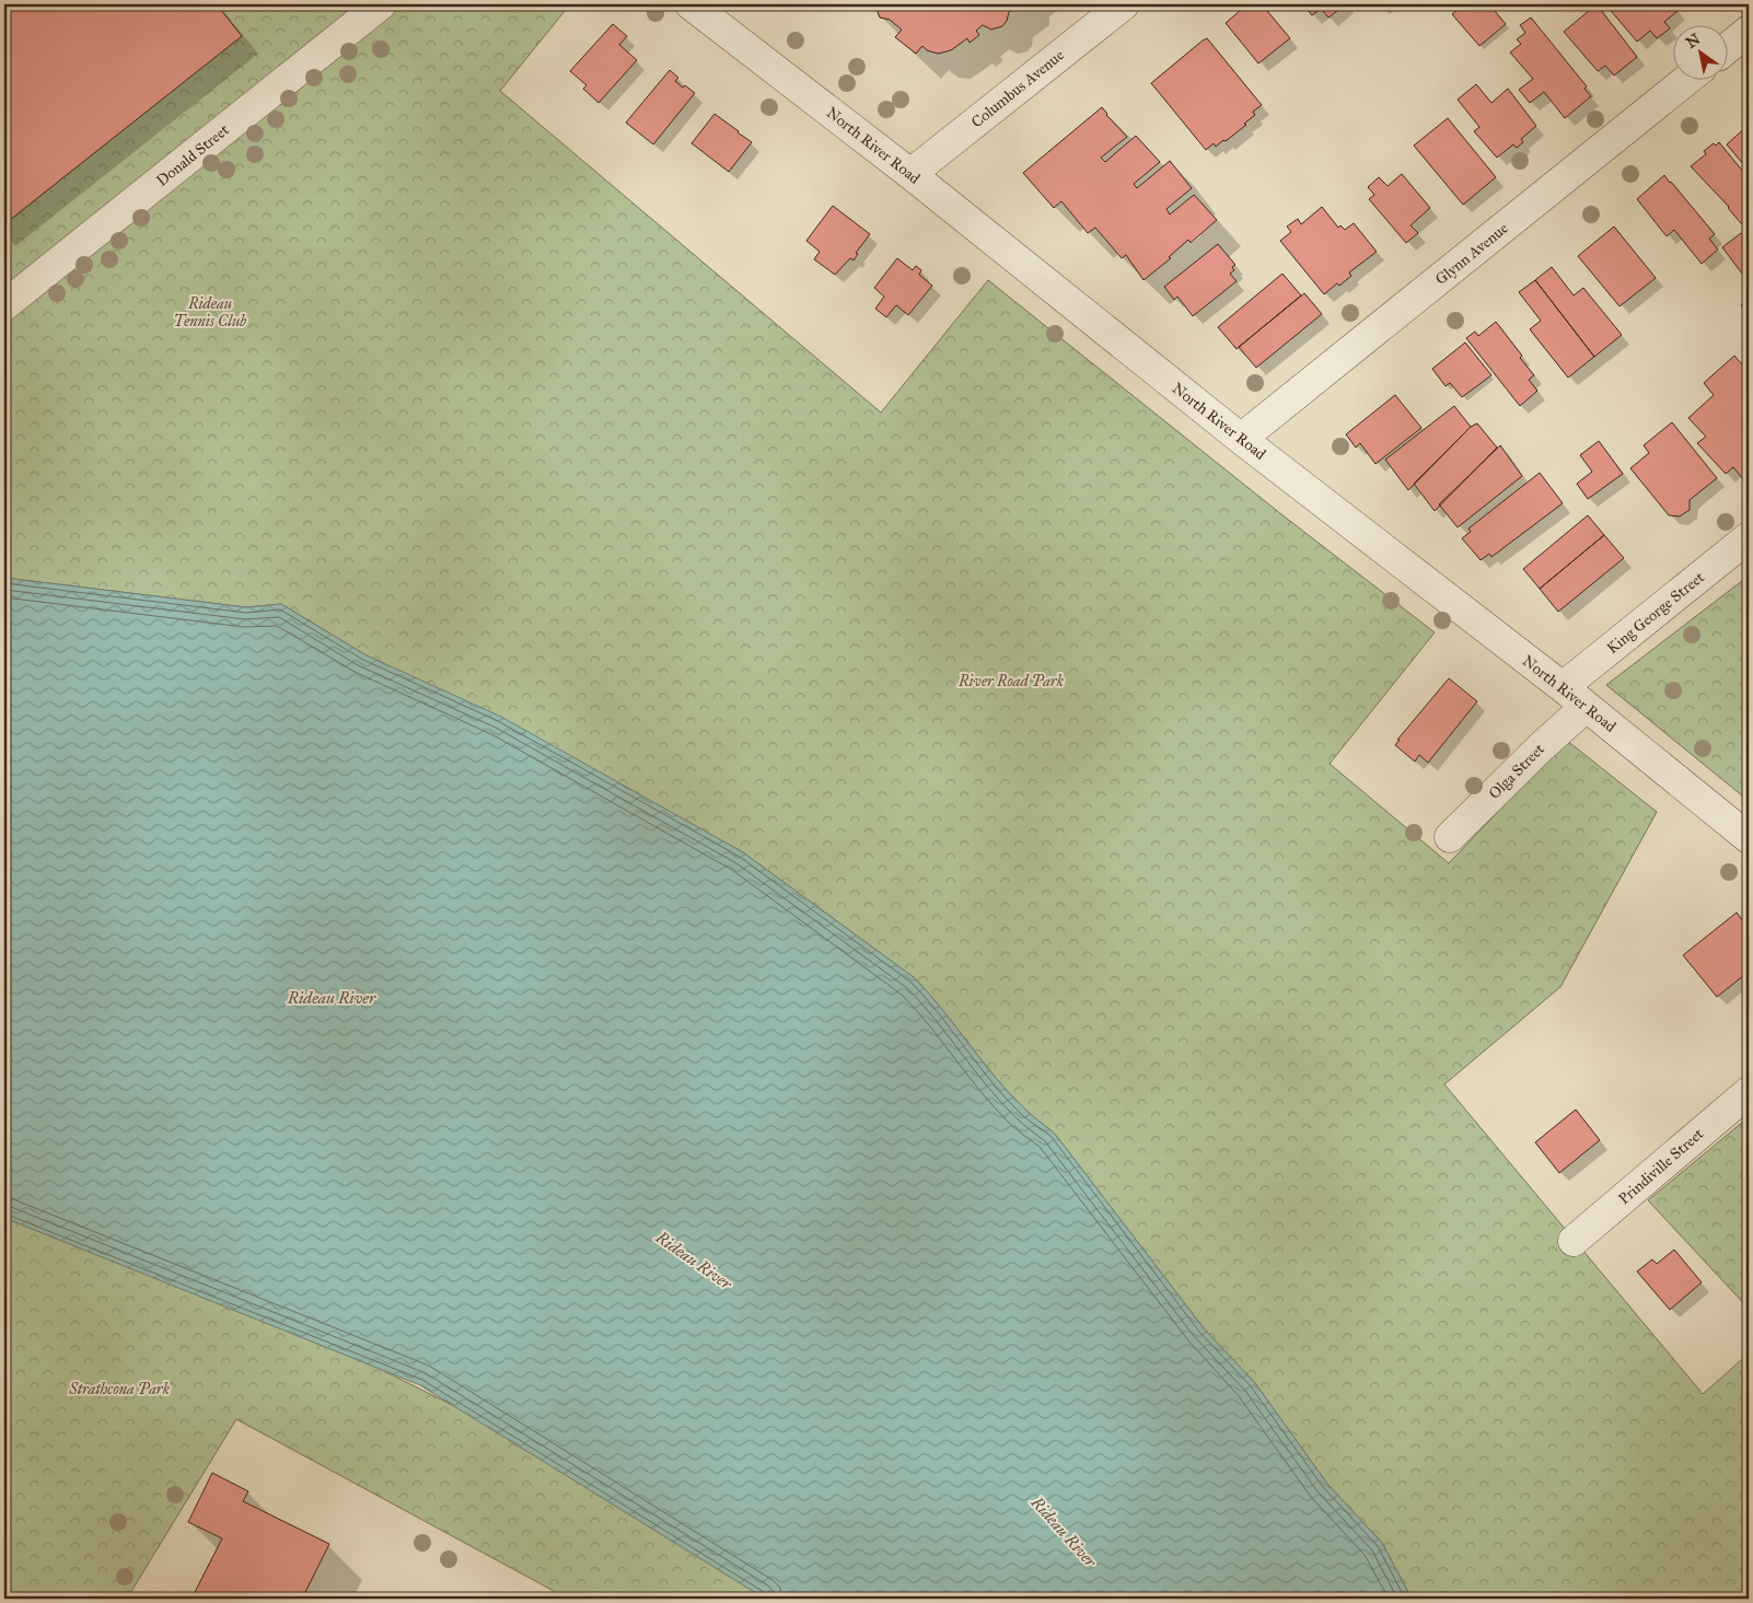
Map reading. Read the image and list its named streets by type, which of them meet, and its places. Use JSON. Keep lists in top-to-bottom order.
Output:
{
  "streets": {
    "street": [
      "Columbus Avenue",
      "North River Road",
      "Donald Street",
      "Glynn Avenue",
      "King George Street",
      "Olga Street",
      "Prindiville Street"
    ]
  },
  "crossings": [
    ["Columbus Avenue", "North River Road"],
    ["North River Road", "Glynn Avenue"],
    ["North River Road", "King George Street"],
    ["North River Road", "Olga Street"]
  ],
  "water": ["Rideau River"],
  "parks": ["Rideau Tennis Club", "River Road Park", "Strathcona Park"],
  "north": "top left"
}
